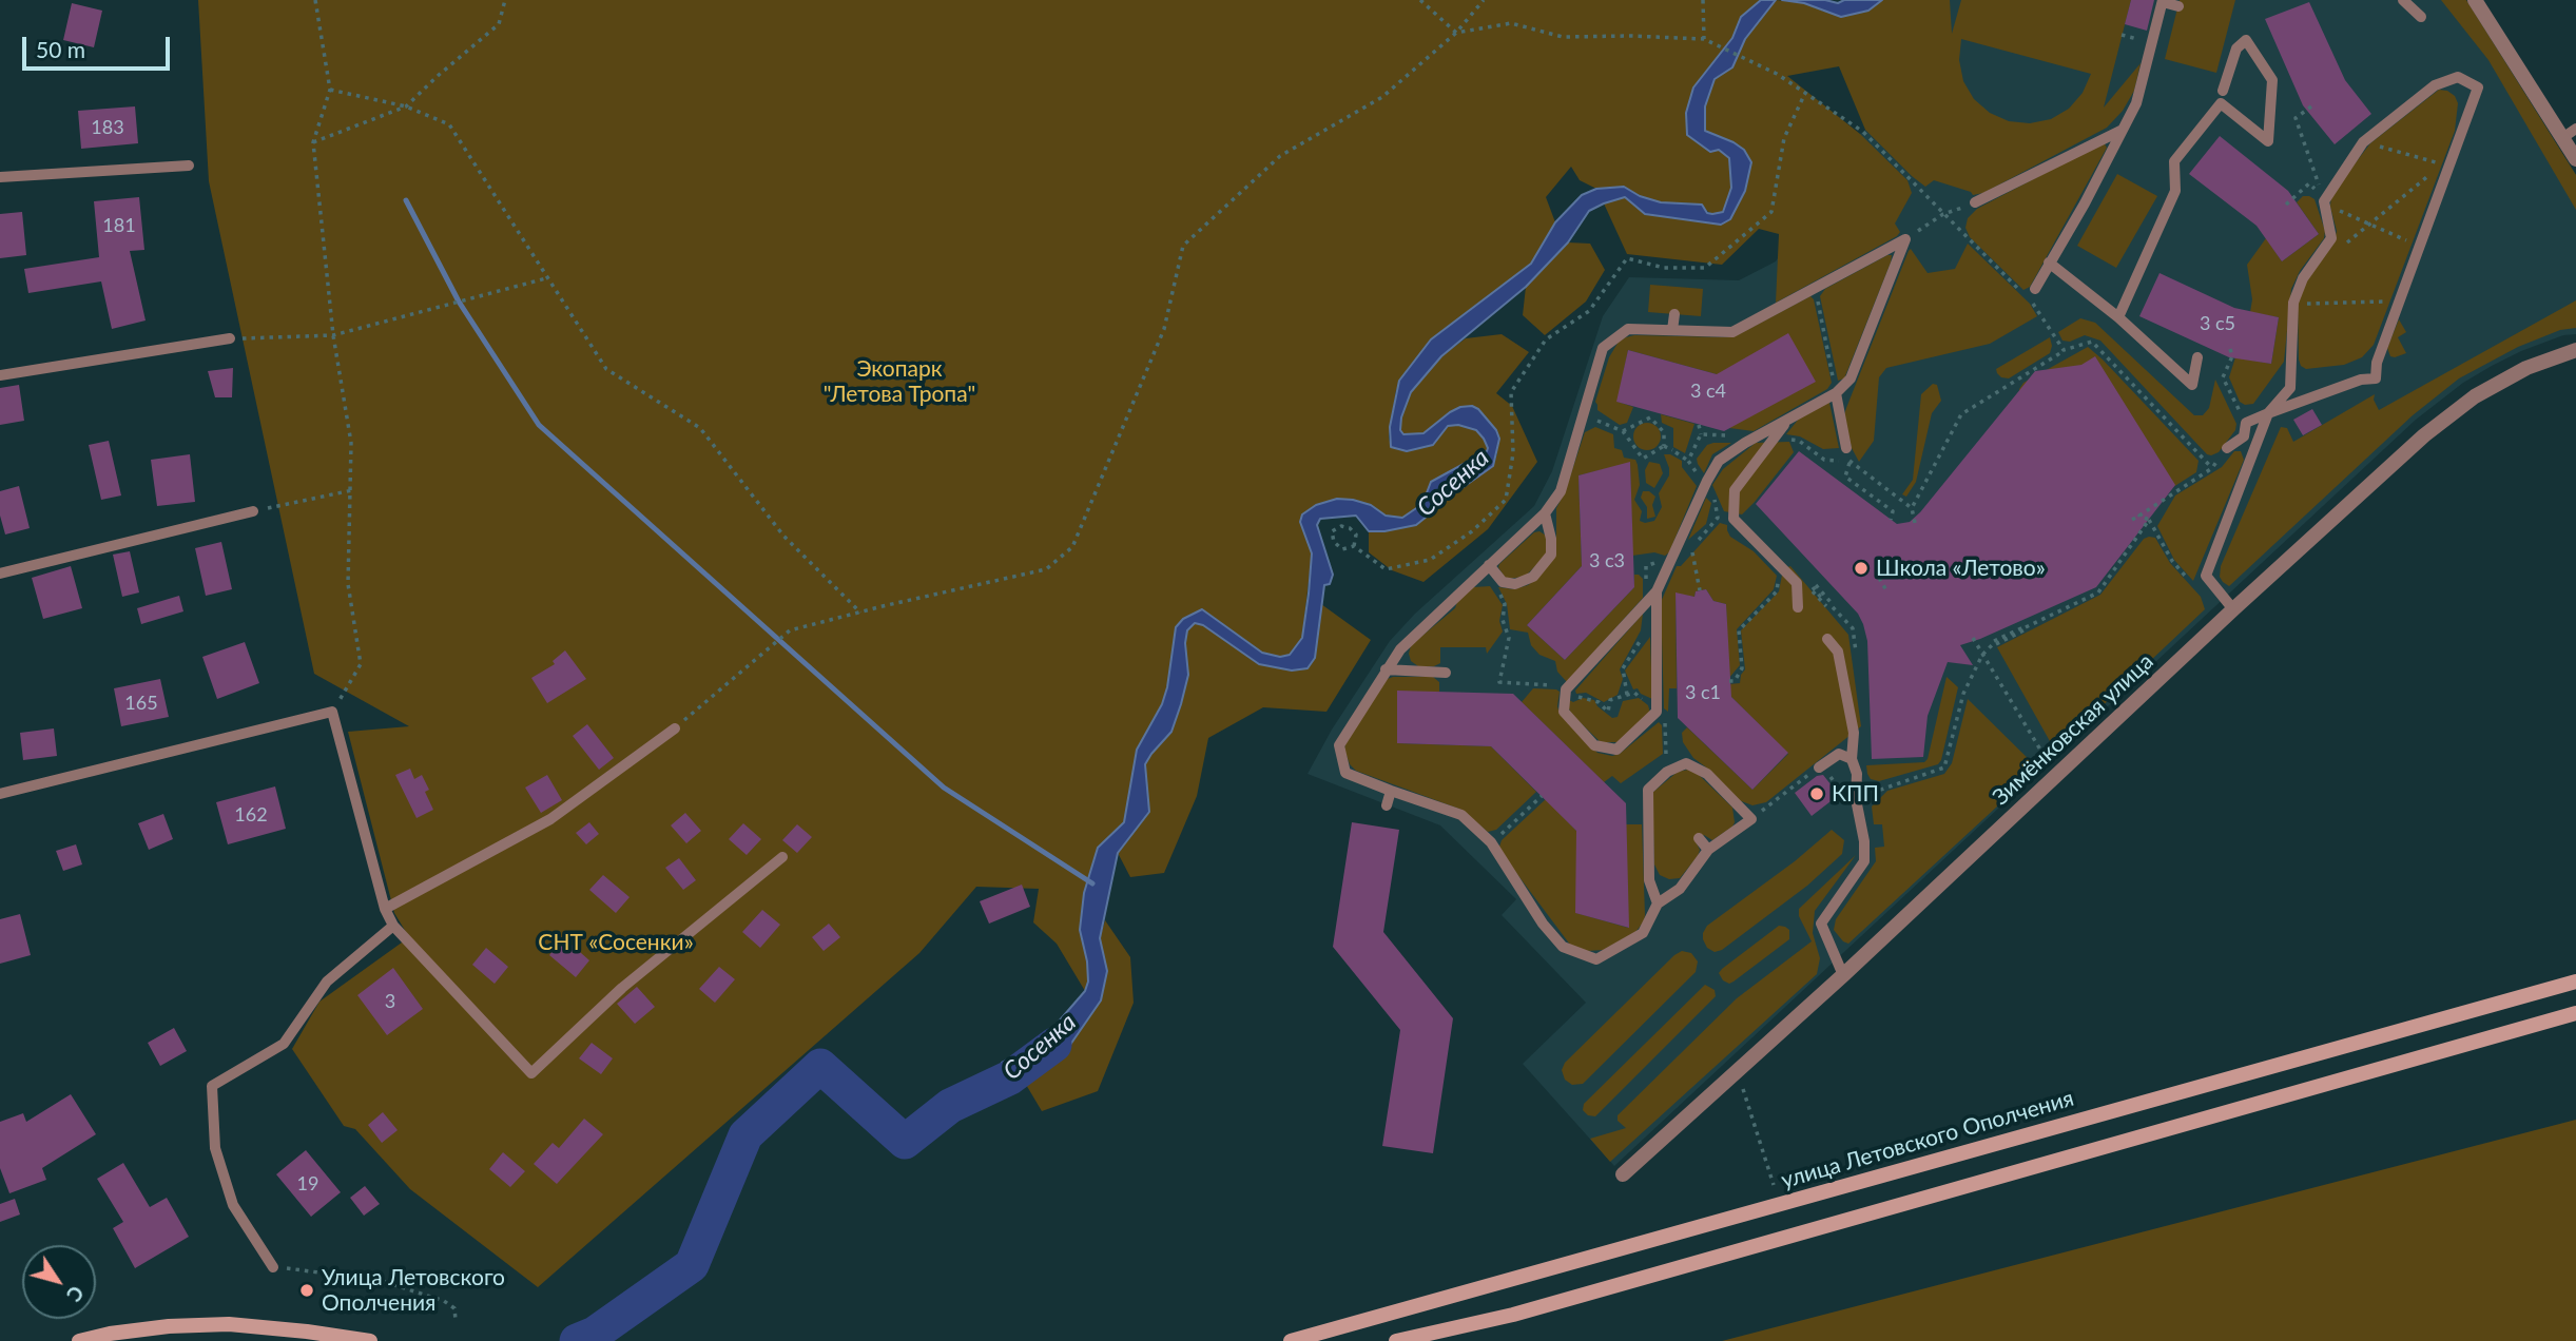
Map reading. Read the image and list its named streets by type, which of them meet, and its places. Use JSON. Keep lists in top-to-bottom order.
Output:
{
  "streets": {
    "main road": ["улица Летовского Ополчения"],
    "street": ["Зимёнковская улица"]
  },
  "water": ["Сосенка"],
  "parks": ["Экопарк \"Летова Тропа\"", "СНТ «Сосенки»"],
  "places": ["Школа «Летово»", "КПП", "Улица Летовского Ополчения"],
  "house_numbers": [
    "183",
    "181",
    "3 с5",
    "3 с4",
    "3 с3",
    "3 с1",
    "165",
    "162",
    "3",
    "19"
  ],
  "scale_bar": "50 m",
  "north": "bottom right"
}
